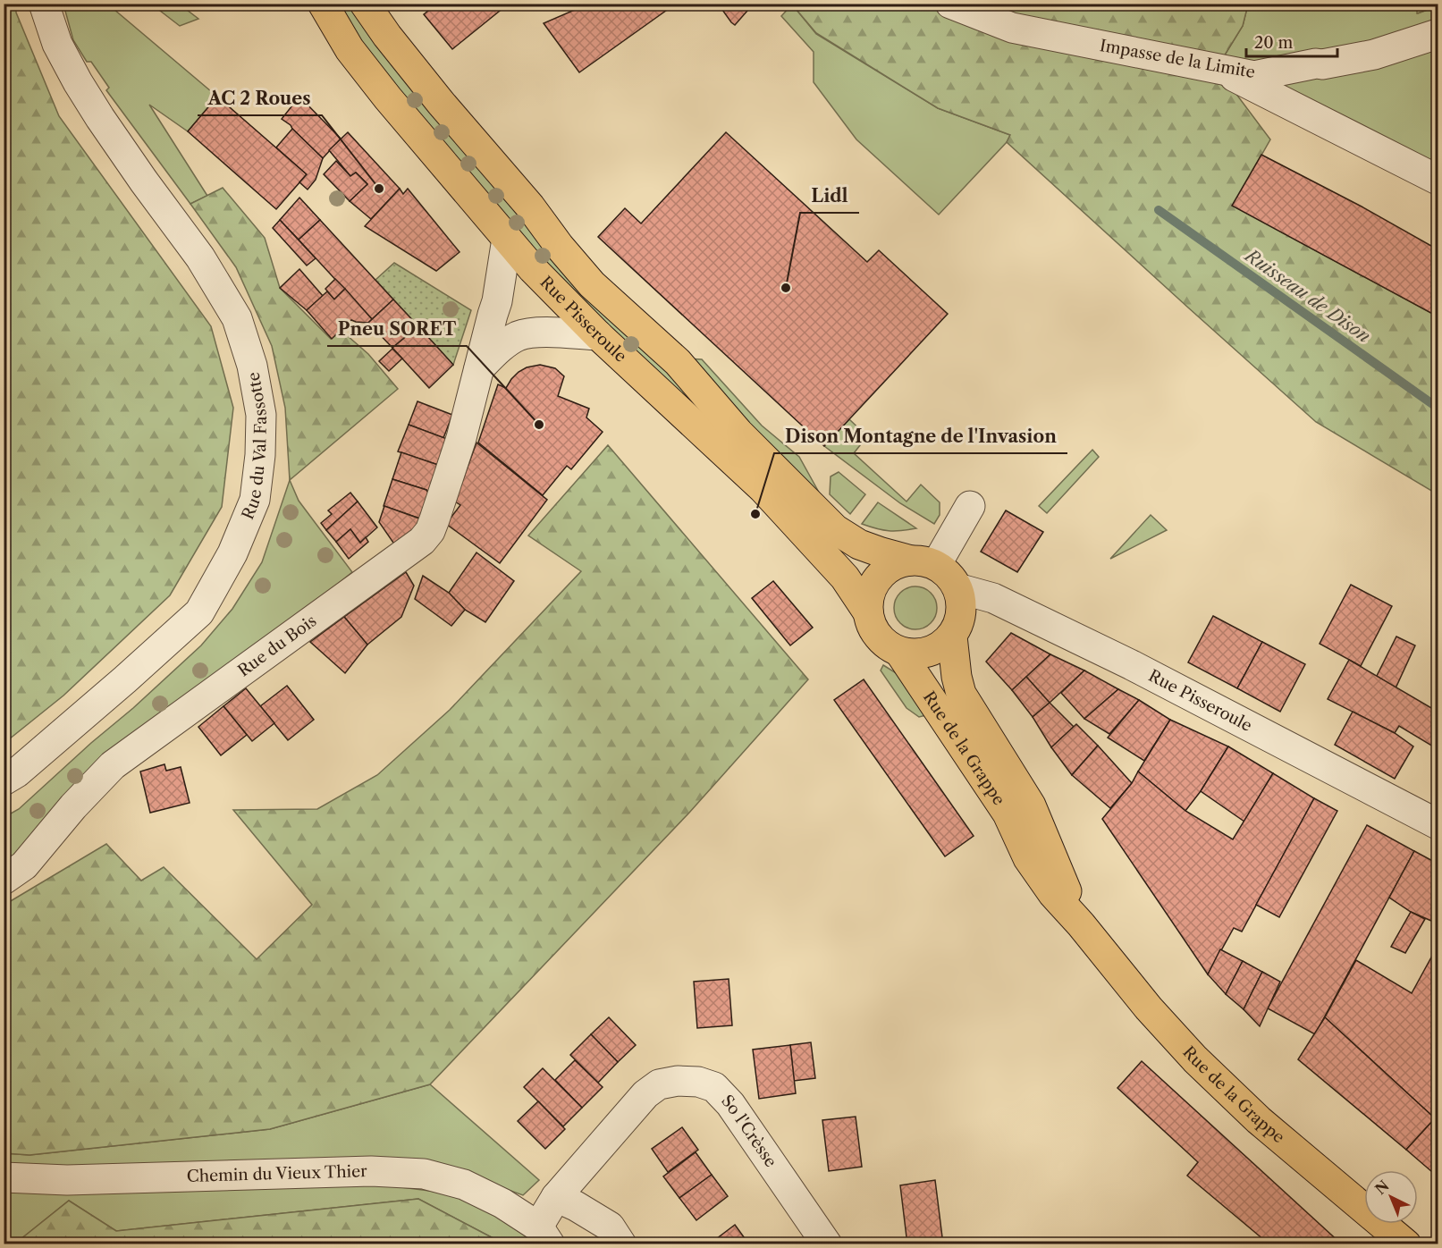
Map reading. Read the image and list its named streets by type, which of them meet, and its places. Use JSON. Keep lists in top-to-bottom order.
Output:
{
  "streets": {
    "main road": ["Rue Pisseroule", "Rue de la Grappe"],
    "street": [
      "Impasse de la Limite",
      "Rue du Val Fassotte",
      "Rue du Bois",
      "So l'Crèsse",
      "Chemin du Vieux Thier"
    ]
  },
  "crossings": [
    ["Rue Pisseroule", "Rue du Bois"],
    ["Rue Pisseroule", "Rue de la Grappe"],
    ["So l'Crèsse", "Chemin du Vieux Thier"]
  ],
  "water": ["Ruisseau de Dison"],
  "places": [
    "AC 2 Roues",
    "Lidl",
    "Pneu SORET",
    "Dison Montagne de l'Invasion"
  ],
  "scale_bar": "20 m",
  "north": "top left"
}
